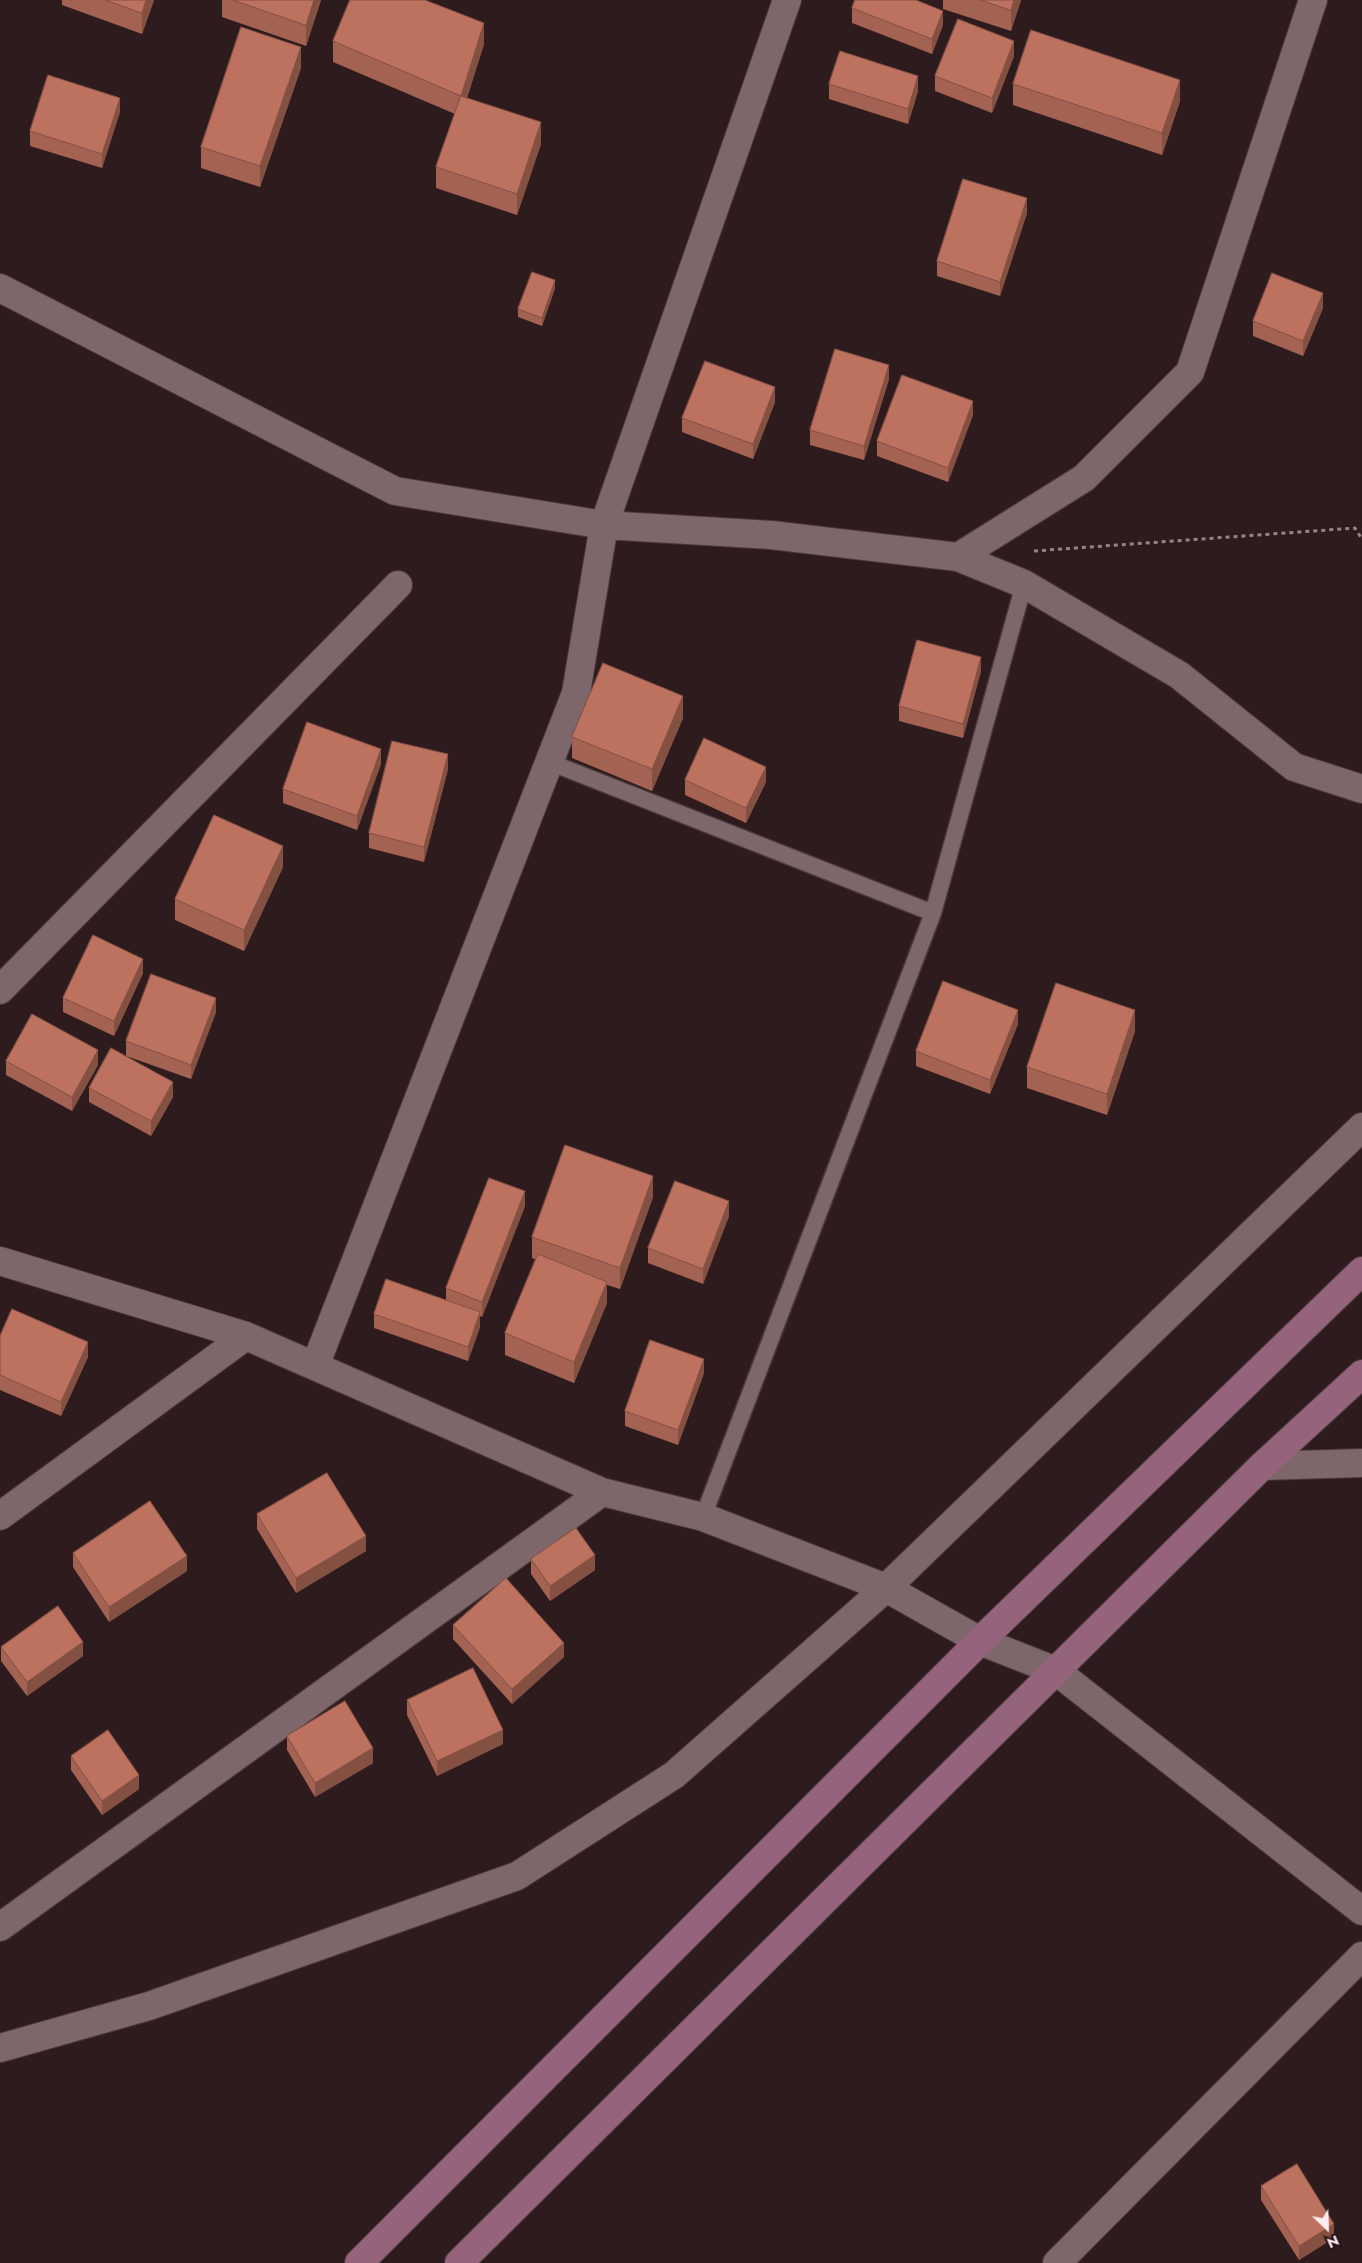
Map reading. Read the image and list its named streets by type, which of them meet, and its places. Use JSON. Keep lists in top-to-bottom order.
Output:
{
  "north": "bottom right"
}
